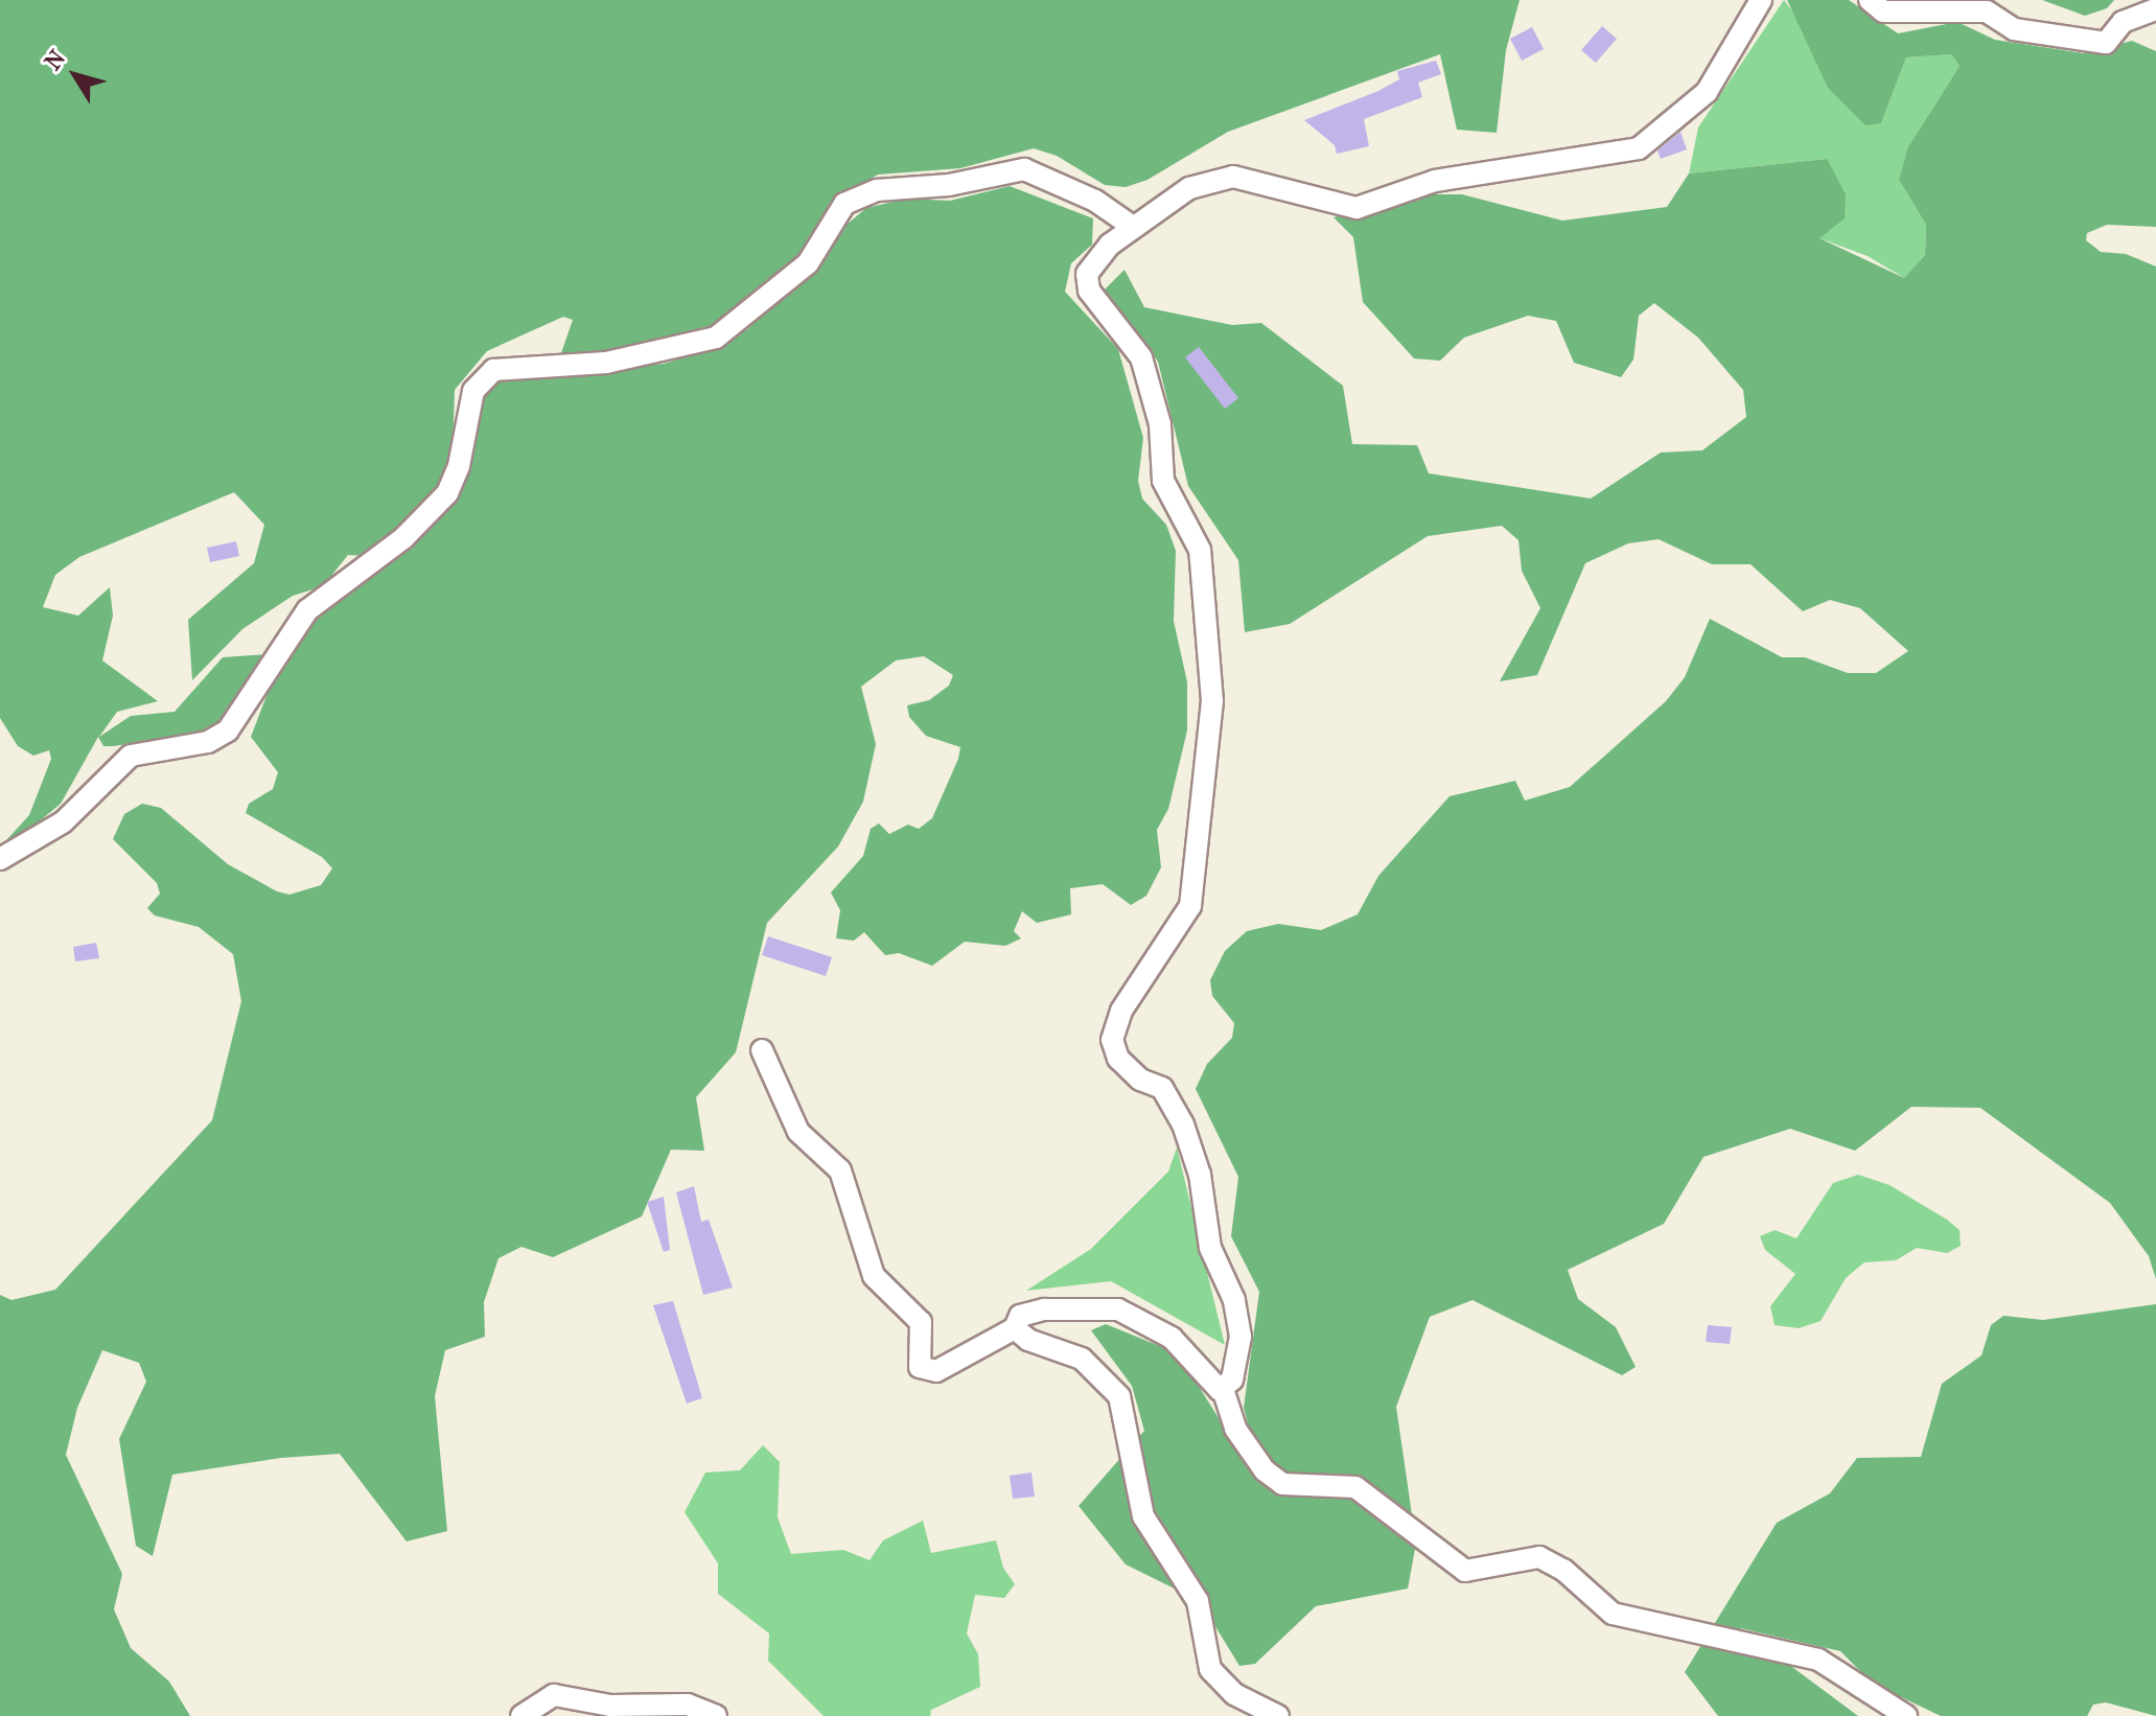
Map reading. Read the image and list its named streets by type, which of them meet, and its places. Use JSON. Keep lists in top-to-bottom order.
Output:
{
  "north": "top left"
}
